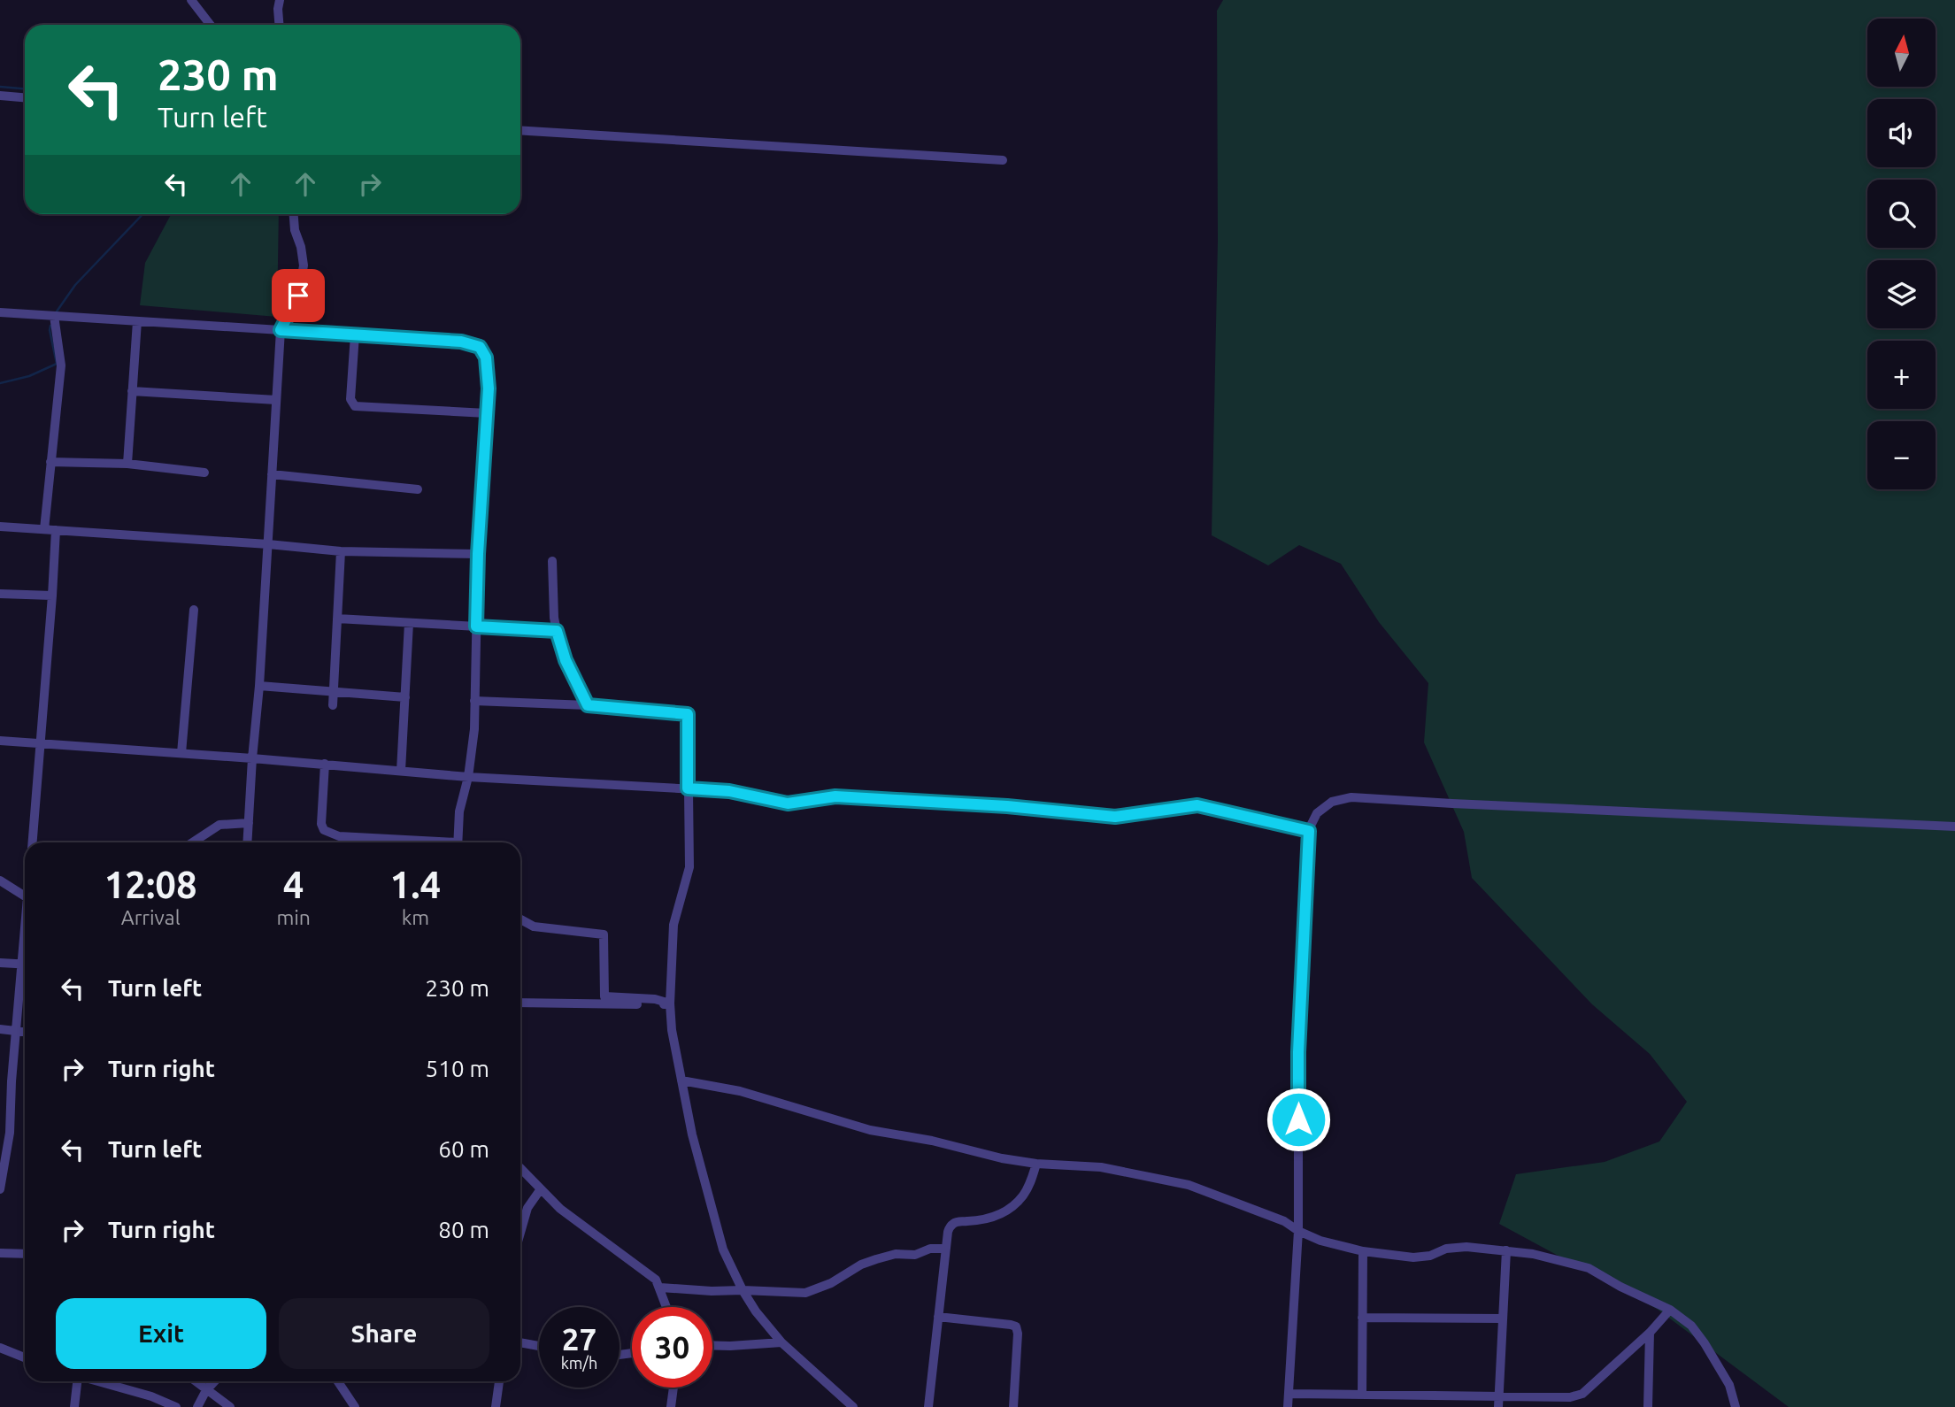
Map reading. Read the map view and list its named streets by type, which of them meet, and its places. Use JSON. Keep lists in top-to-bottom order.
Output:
{
  "north": "top",
  "page": {
    "map_buttons": ["+", "−"],
    "turn": ["230 m", "Turn left"],
    "eta": [
      "12:08",
      "Arrival",
      "4",
      "min",
      "1.4",
      "km"
    ],
    "list": [
      {
        "name": "Turn left",
        "value": "230 m"
      },
      {
        "name": "Turn right",
        "value": "510 m"
      },
      {
        "name": "Turn left",
        "value": "60 m"
      },
      {
        "name": "Turn right",
        "value": "80 m"
      }
    ],
    "buttons": ["Exit", "Share"],
    "speed": "27 km/h",
    "limit": "30"
  }
}
